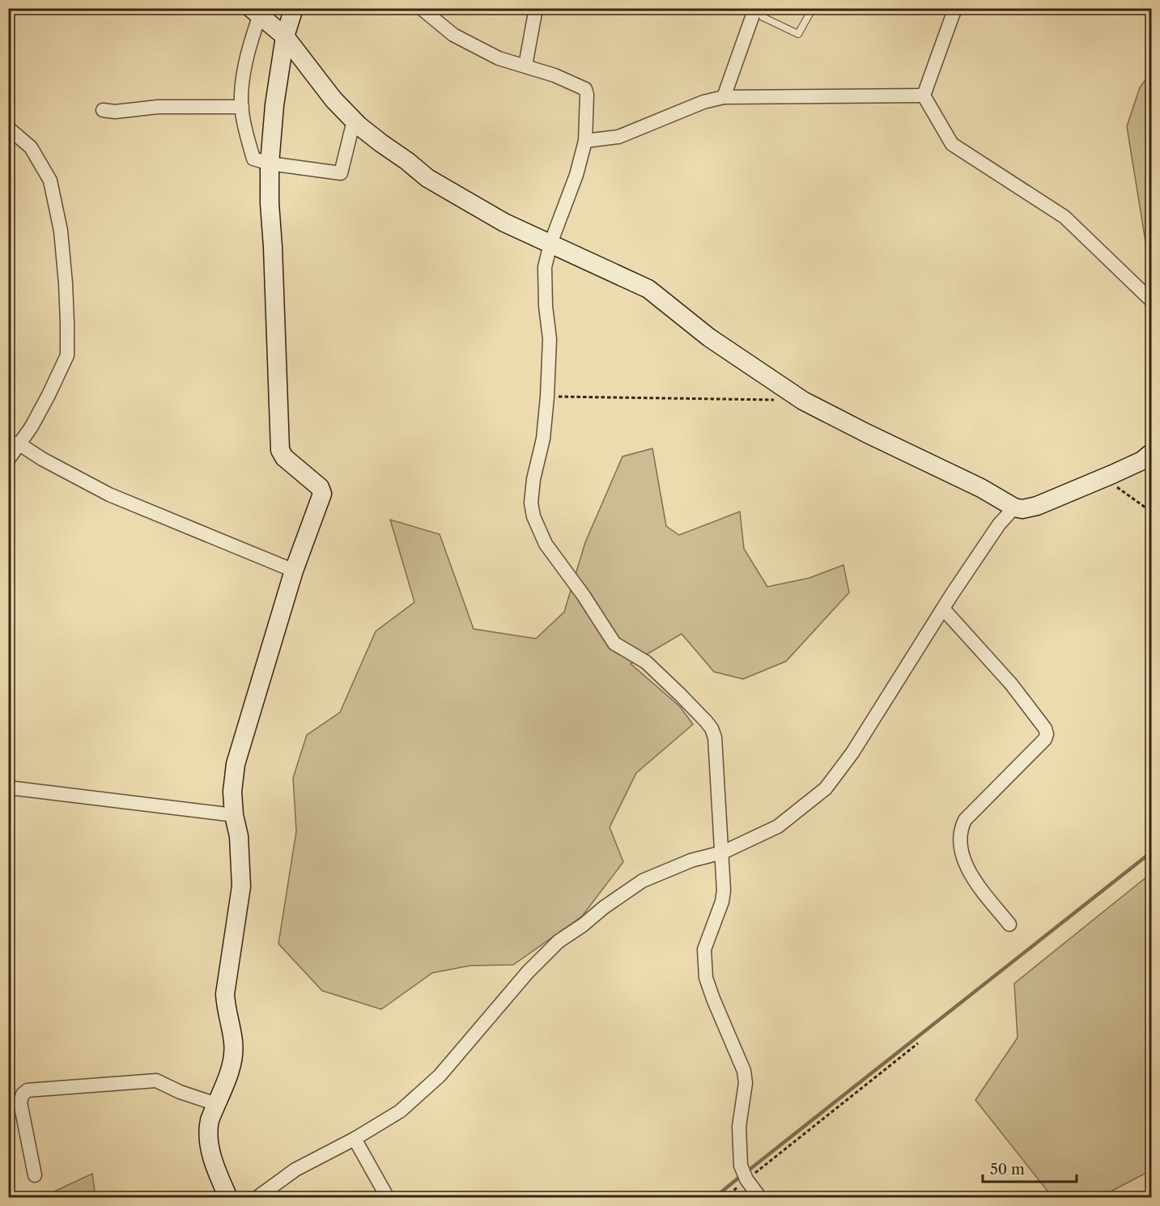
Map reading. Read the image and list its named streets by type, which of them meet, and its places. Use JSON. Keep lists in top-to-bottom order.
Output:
{
  "scale_bar": "50 m"
}
